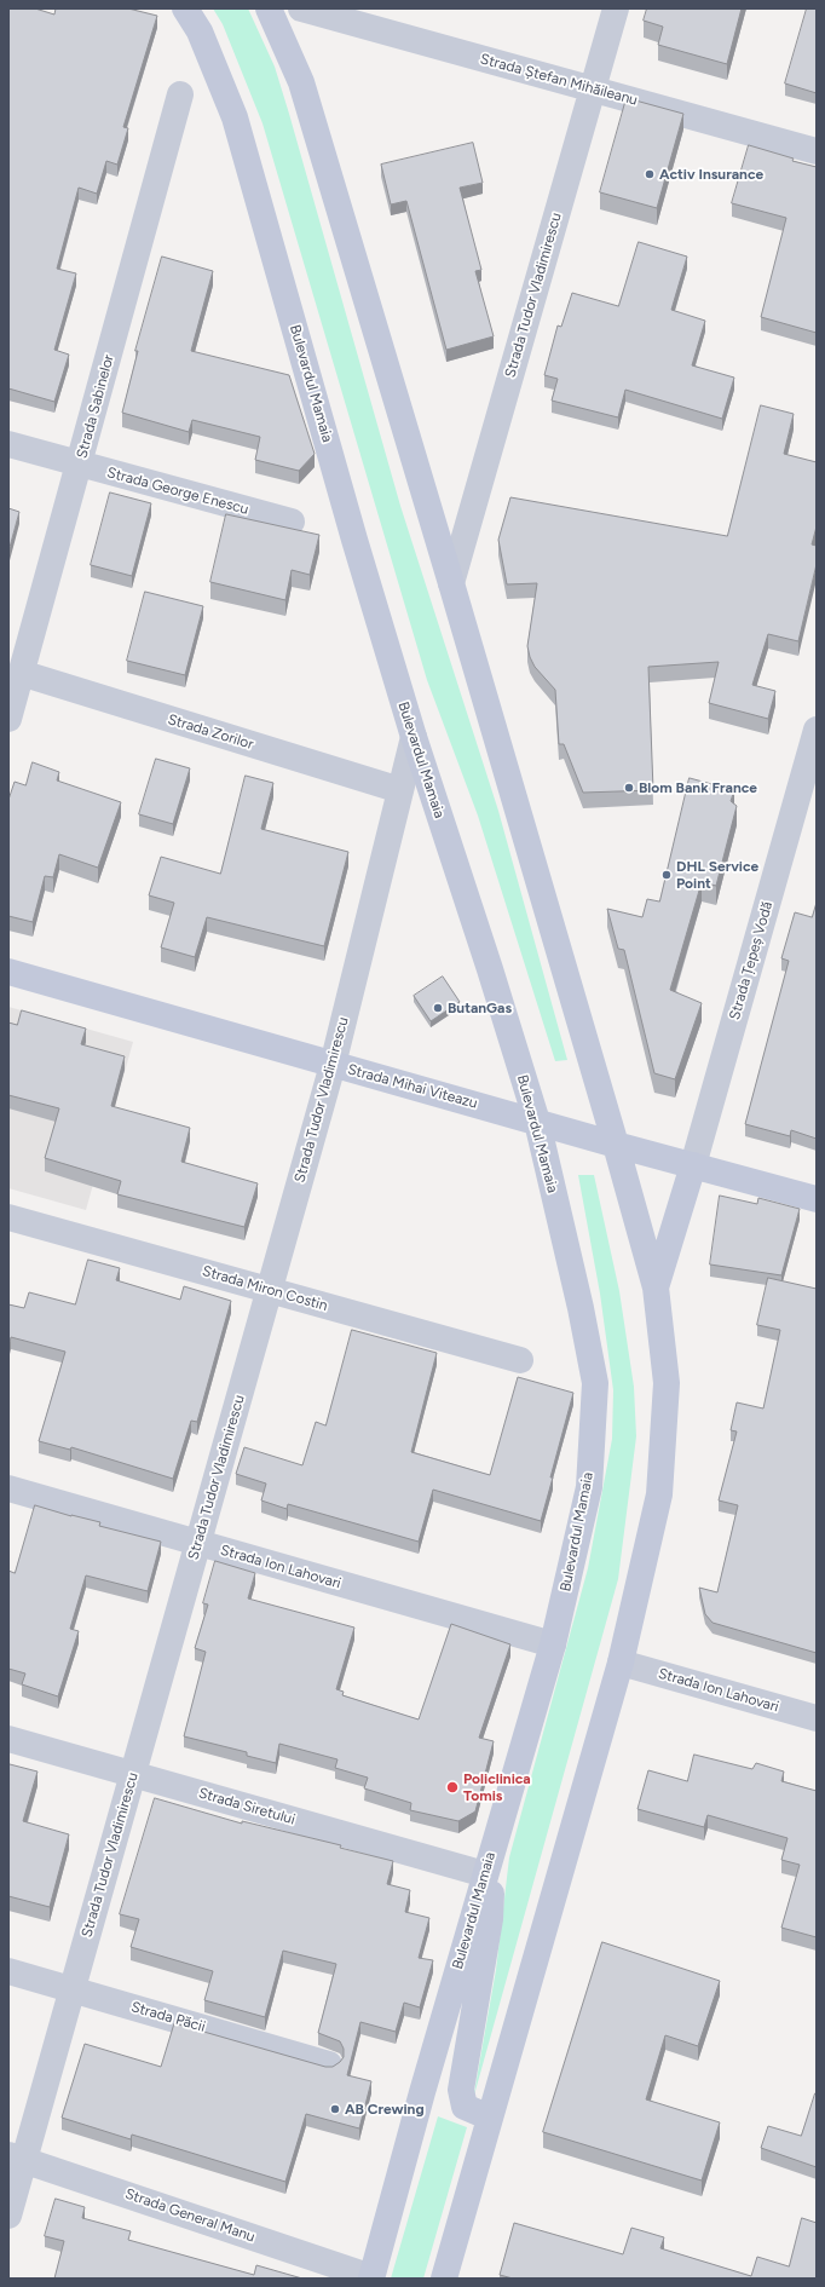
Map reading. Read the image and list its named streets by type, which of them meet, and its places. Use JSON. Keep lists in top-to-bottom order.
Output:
{
  "streets": {
    "main road": ["Bulevardul Mamaia", "Strada Mihai Viteazu"],
    "street": [
      "Strada Ștefan Mihăileanu",
      "Strada Tudor Vladimirescu",
      "Strada Sabinelor",
      "Strada George Enescu",
      "Strada Zorilor",
      "Strada Țepeș Vodă",
      "Strada Miron Costin",
      "Strada Ion Lahovari",
      "Strada Siretului",
      "Strada Păcii",
      "Strada General Manu"
    ]
  },
  "crossings": [
    ["Strada Ștefan Mihăileanu", "Strada Tudor Vladimirescu"],
    ["Strada Tudor Vladimirescu", "Bulevardul Mamaia"],
    ["Strada Tudor Vladimirescu", "Strada Zorilor"],
    ["Strada Tudor Vladimirescu", "Strada Mihai Viteazu"],
    ["Strada Tudor Vladimirescu", "Strada Miron Costin"],
    ["Strada Tudor Vladimirescu", "Strada Ion Lahovari"],
    ["Strada Tudor Vladimirescu", "Strada Siretului"],
    ["Strada Tudor Vladimirescu", "Strada Păcii"],
    ["Strada Tudor Vladimirescu", "Strada General Manu"],
    ["Bulevardul Mamaia", "Strada Mihai Viteazu"],
    ["Bulevardul Mamaia", "Strada Ion Lahovari"],
    ["Bulevardul Mamaia", "Strada Siretului"],
    ["Bulevardul Mamaia", "Strada General Manu"],
    ["Strada Sabinelor", "Strada George Enescu"],
    ["Strada Sabinelor", "Strada Zorilor"],
    ["Strada Țepeș Vodă", "Strada Mihai Viteazu"]
  ],
  "places": [
    "Activ Insurance",
    "Blom Bank France",
    "DHL Service Point",
    "ButanGas",
    "Policlinica Tomis",
    "AB Crewing"
  ]
}
